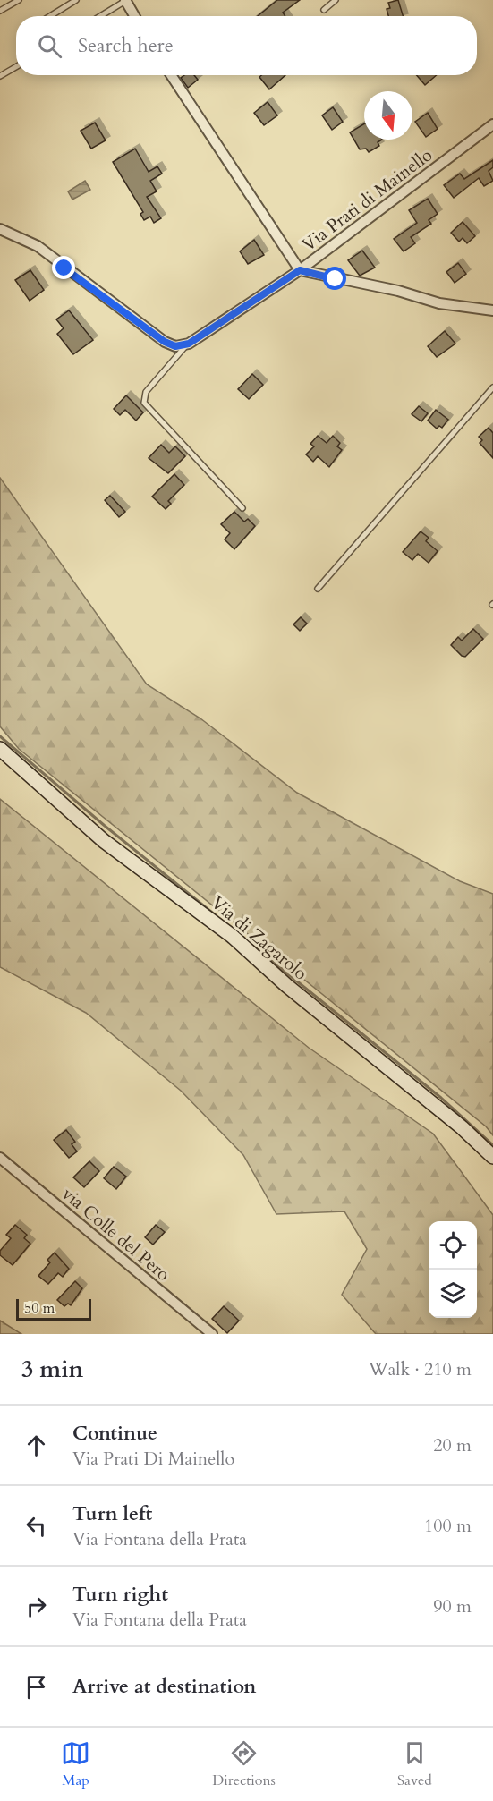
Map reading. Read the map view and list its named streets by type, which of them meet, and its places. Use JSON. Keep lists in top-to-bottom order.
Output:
{
  "streets": {
    "main road": ["Via di Zagarolo"],
    "street": ["Via Prati di Mainello", "via Colle del Pero"]
  },
  "scale_bar": "50 m",
  "north": "bottom",
  "page": {
    "search": "Search here",
    "scale": "50 m",
    "heading": ["3 min", "Walk · 210 m"],
    "list": [
      ["Continue", "Via Prati Di Mainello", "20 m"],
      ["Turn left", "Via Fontana della Prata", "100 m"],
      ["Turn right", "Via Fontana della Prata", "90 m"],
      "Arrive at destination"
    ],
    "nav": ["Map", "Directions", "Saved"]
  }
}
